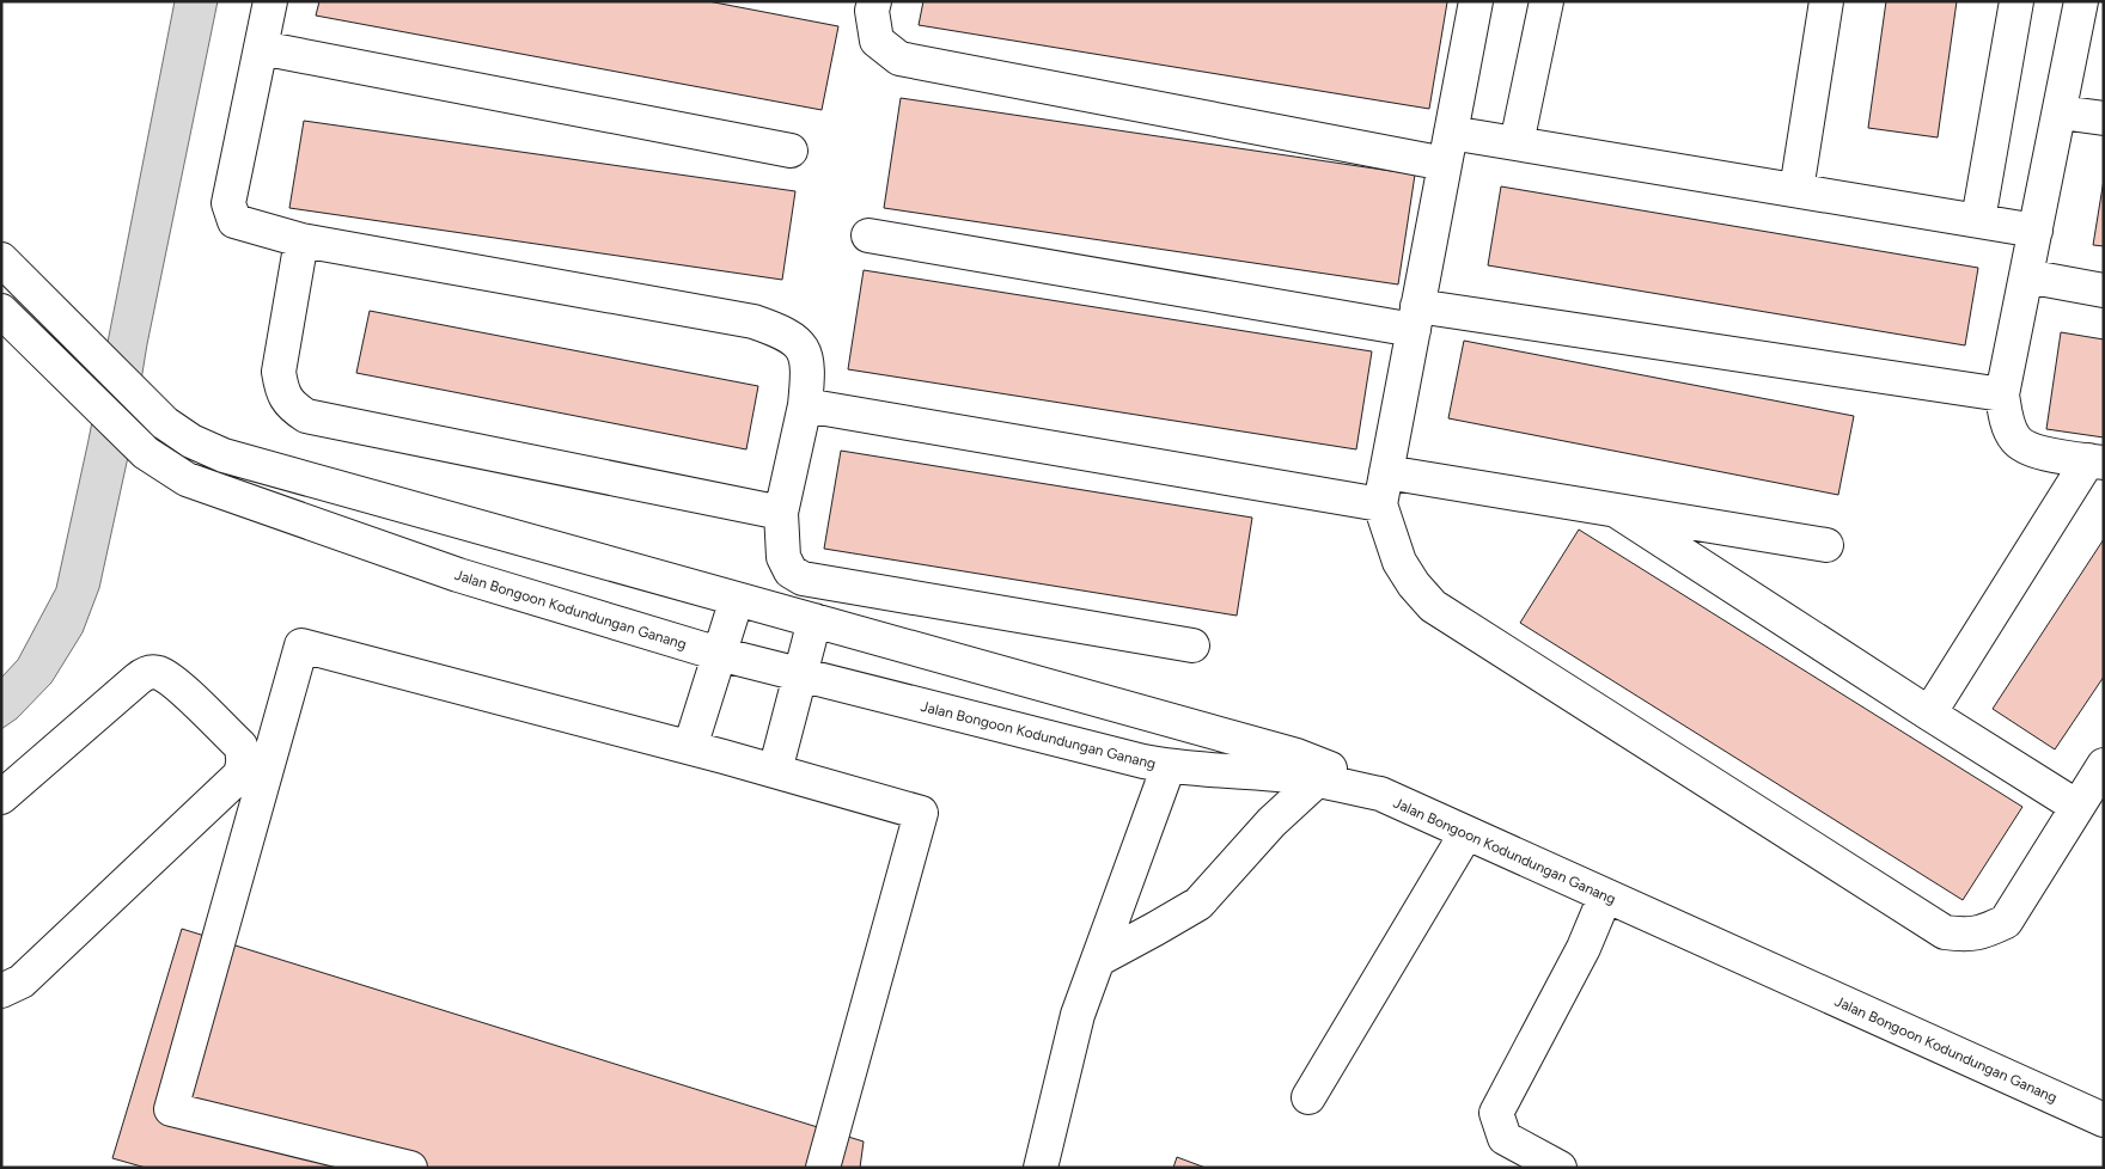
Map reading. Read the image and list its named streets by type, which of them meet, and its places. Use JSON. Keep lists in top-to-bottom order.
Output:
{
  "streets": {
    "street": ["Jalan Bongoon Kodundungan Ganang"]
  }
}
